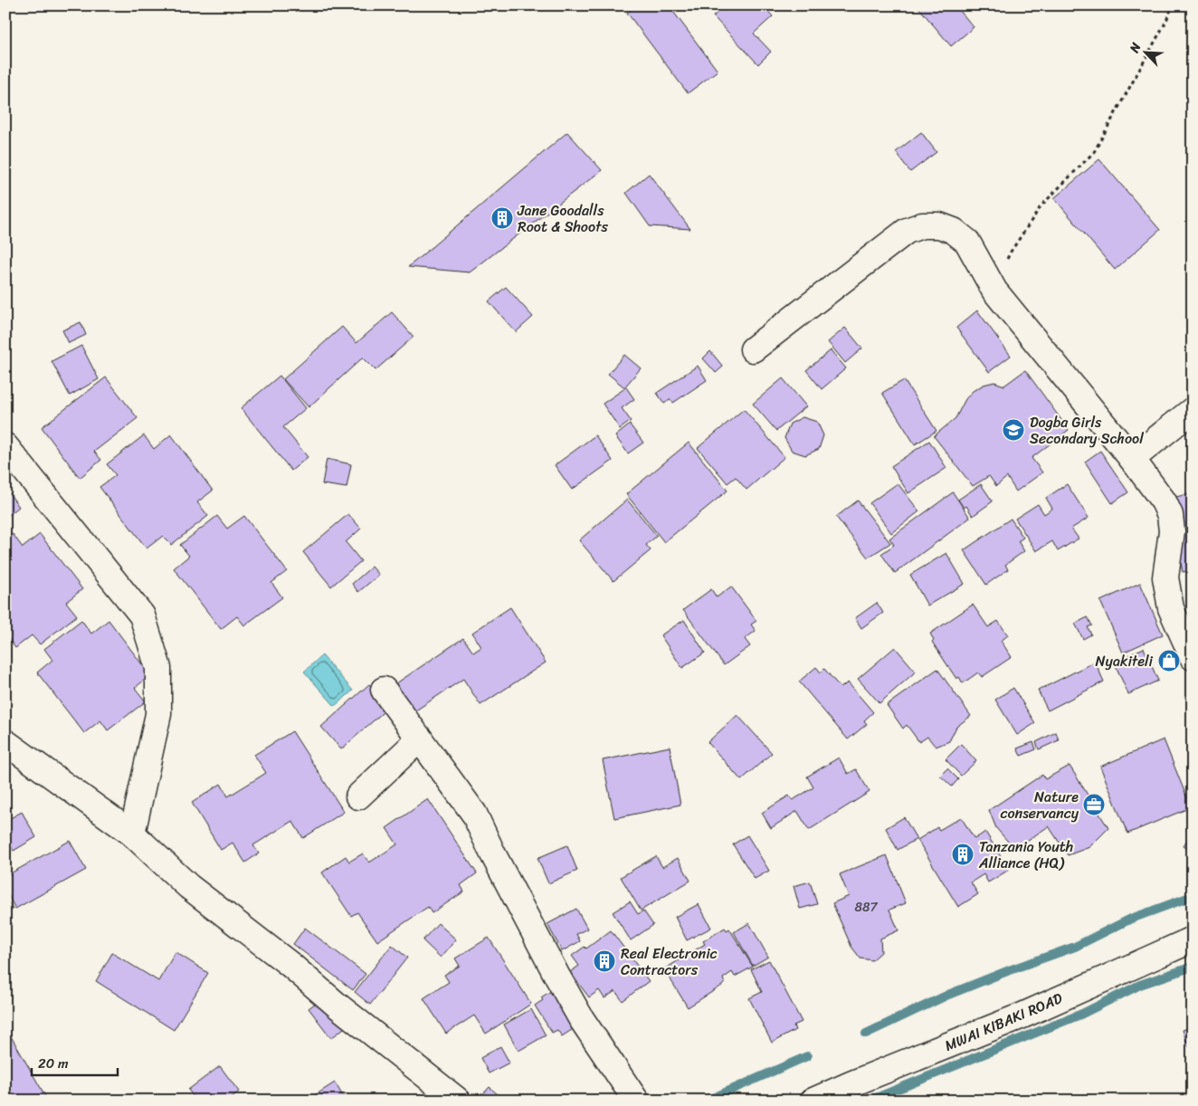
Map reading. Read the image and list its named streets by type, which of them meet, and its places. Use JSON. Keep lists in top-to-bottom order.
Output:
{
  "streets": {
    "street": ["MWAI KIBAKI ROAD"]
  },
  "places": {
    "building": ["Jane Goodalls Root & Shoots", "Tanzania Youth Alliance (HQ)", "Real Electronic Contractors"],
    "school or university": ["Dogba Girls Secondary School"],
    "shop": ["Nyakiteli"],
    "office": ["Nature conservancy"]
  },
  "house_numbers": ["887"],
  "scale_bar": "20 m",
  "north": "top left"
}
